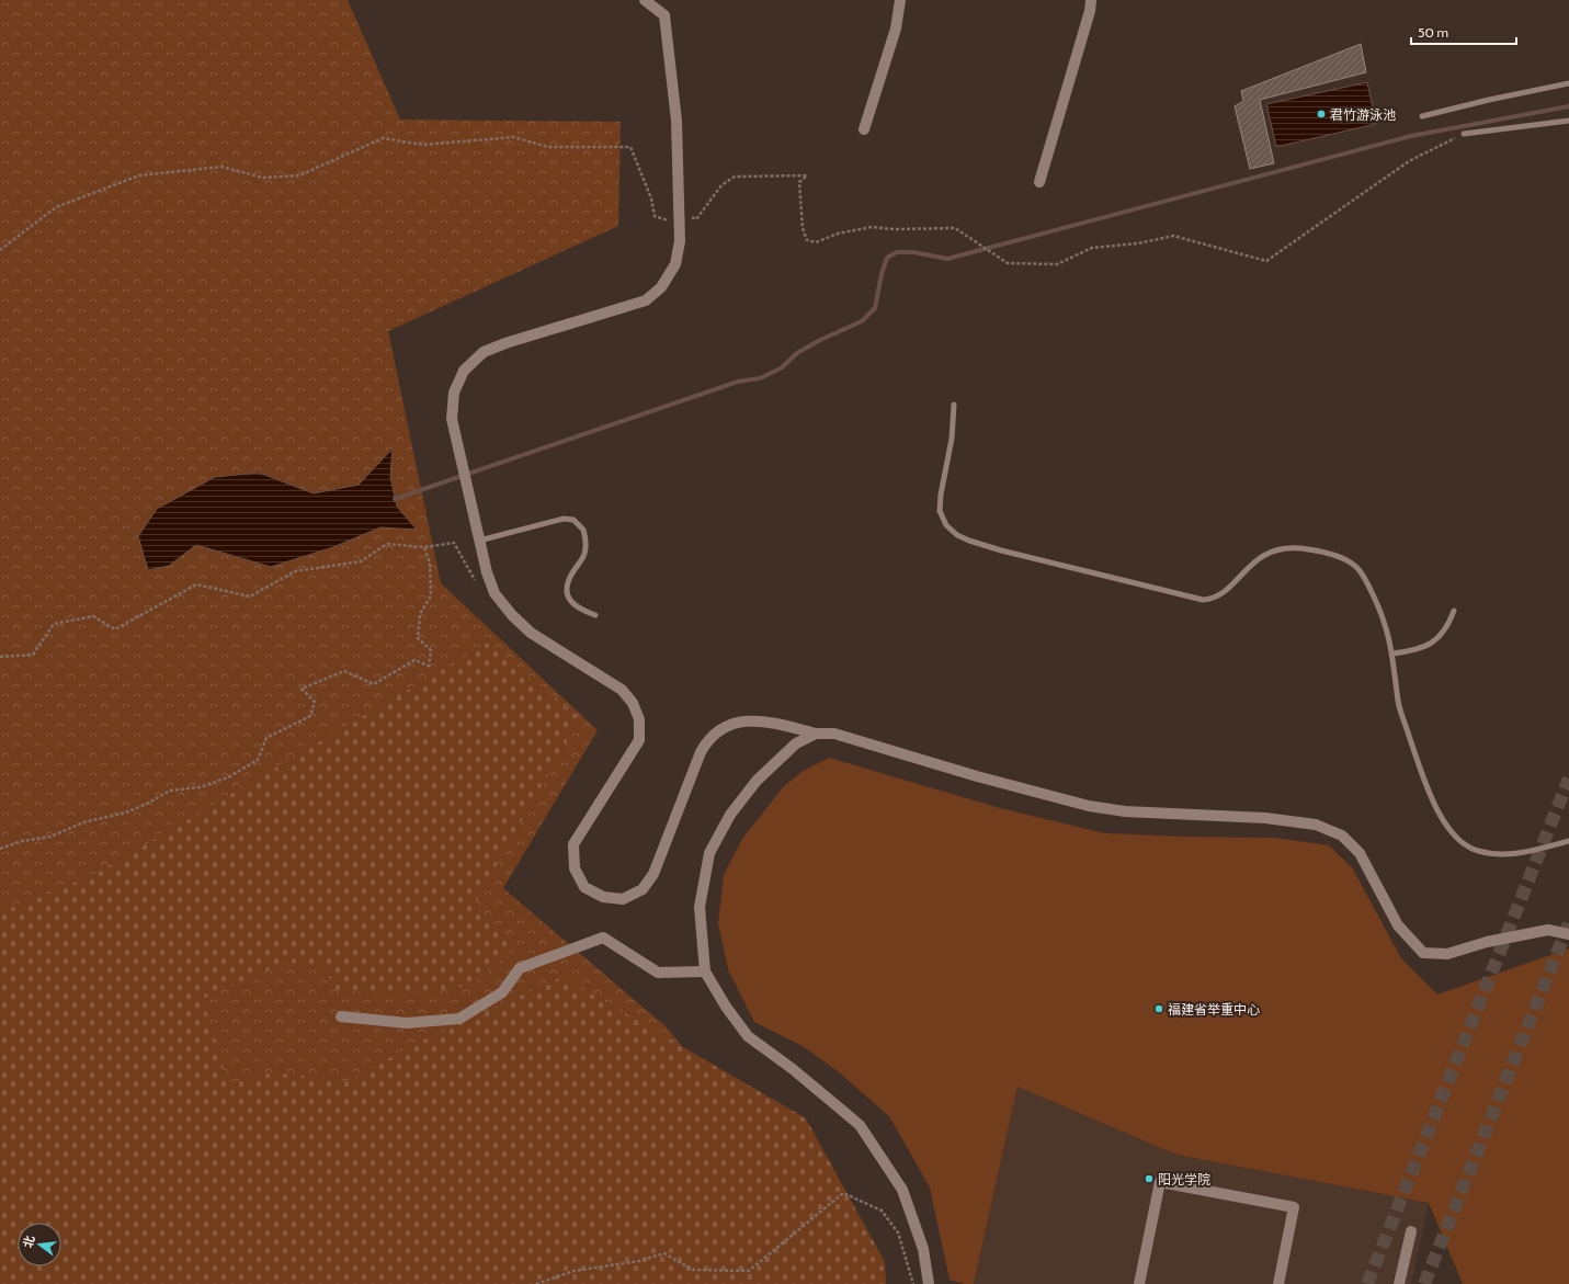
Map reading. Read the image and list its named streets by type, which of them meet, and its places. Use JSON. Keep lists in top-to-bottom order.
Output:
{
  "places": ["君竹游泳池", "福建省举重中心", "阳光学院"],
  "scale_bar": "50 m",
  "north": "left"
}
